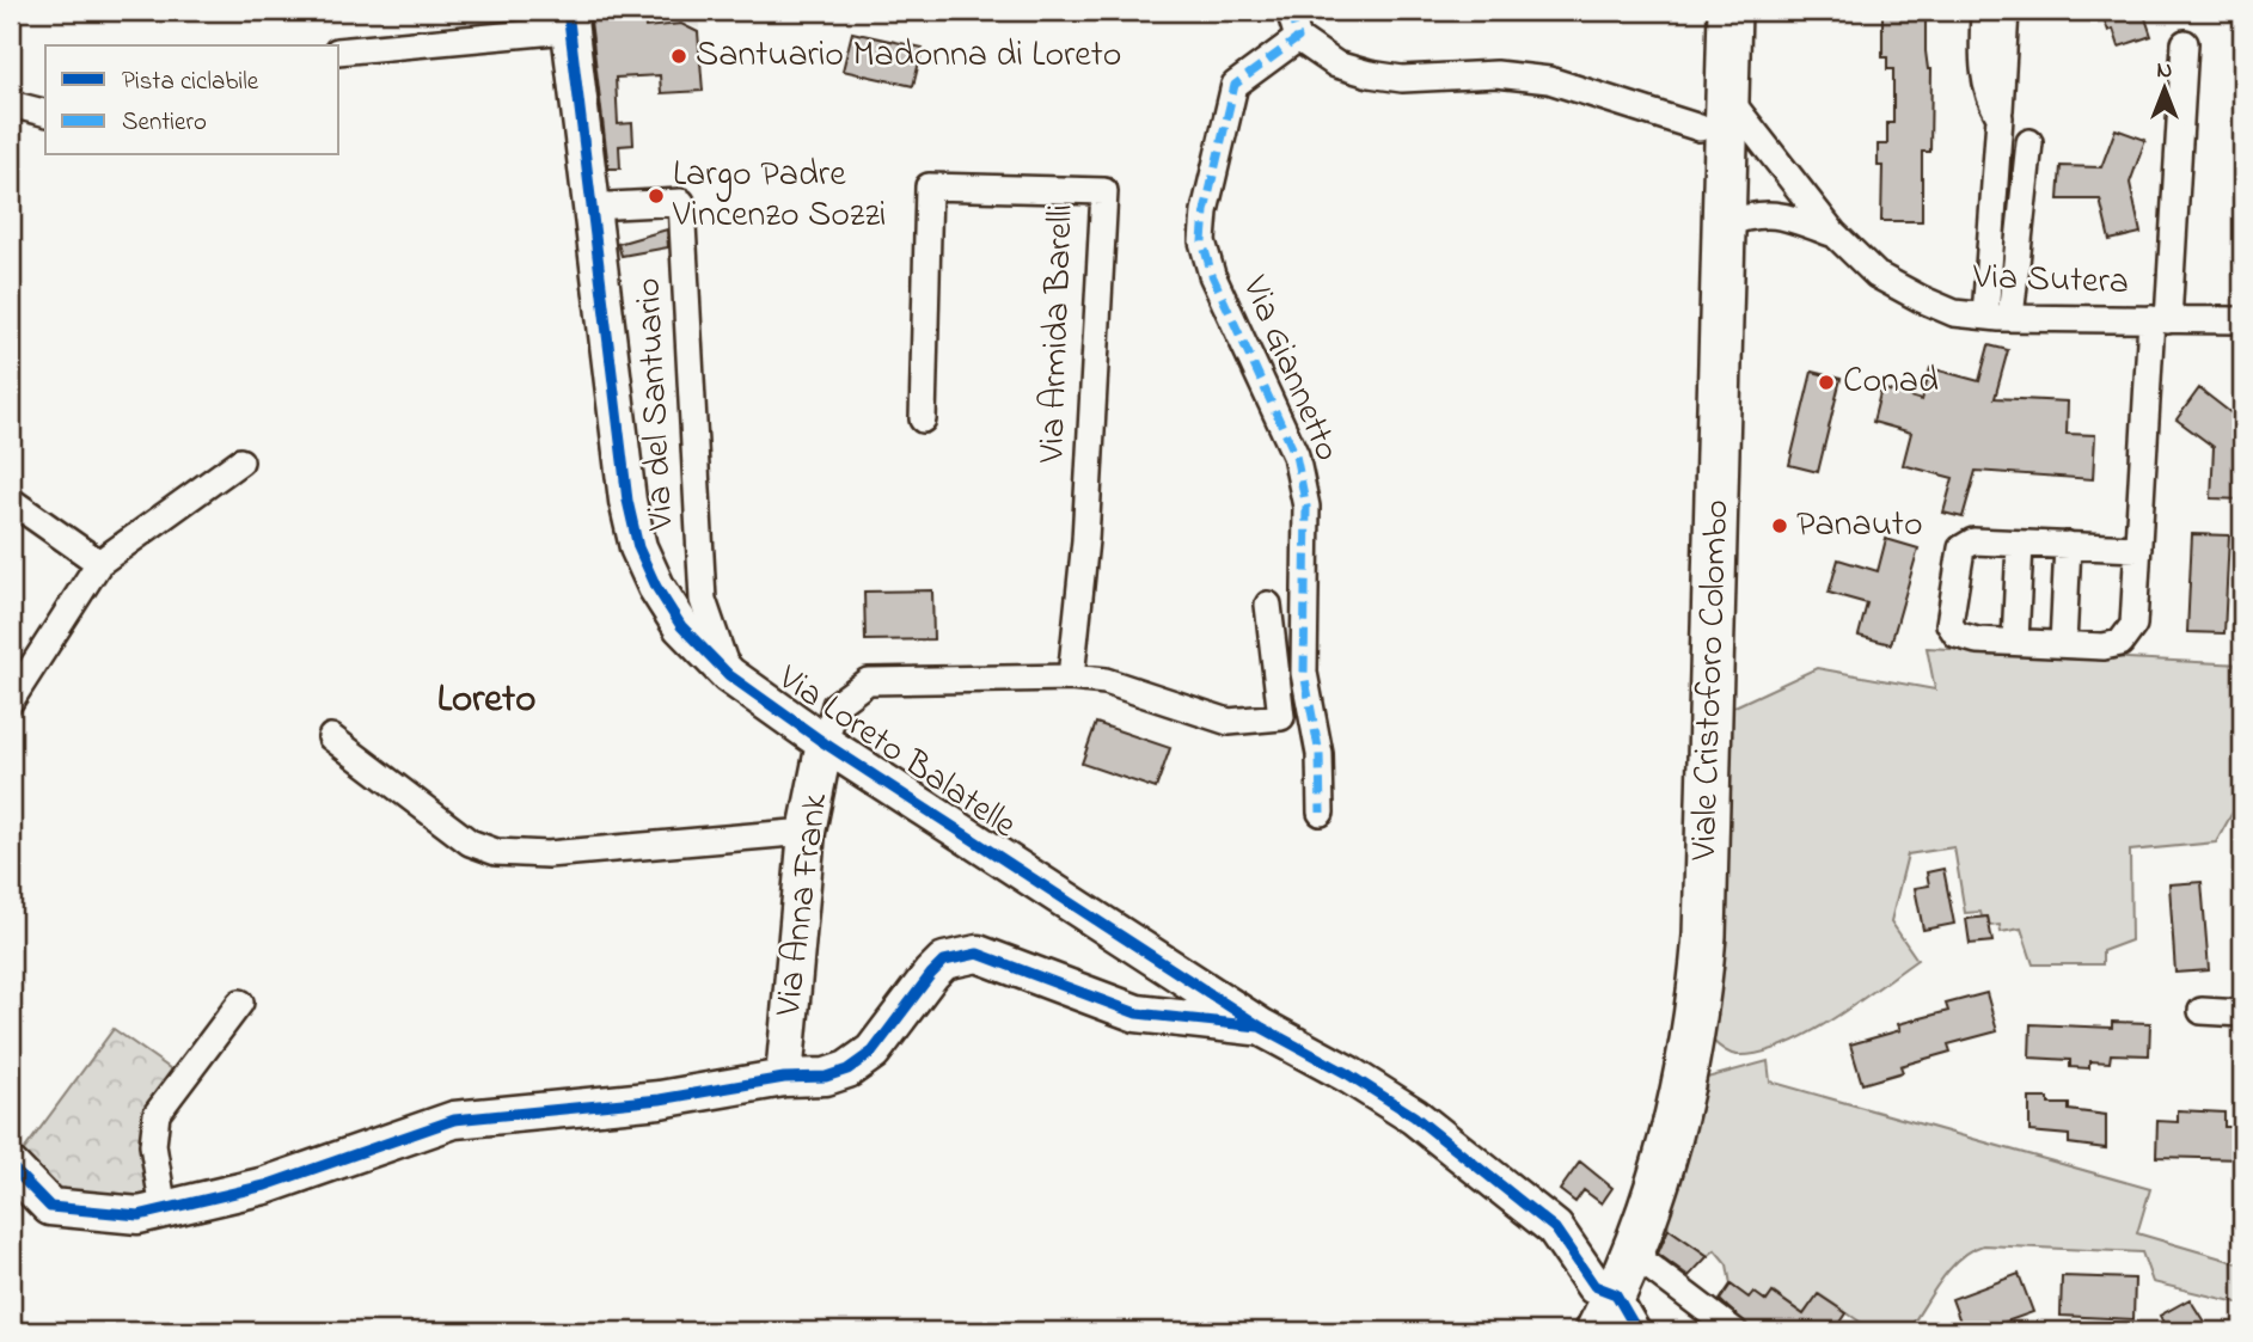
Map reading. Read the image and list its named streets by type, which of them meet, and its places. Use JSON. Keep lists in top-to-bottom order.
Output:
{
  "streets": {
    "main road": ["Viale Cristoforo Colombo"],
    "street": [
      "Via Sutera",
      "Via Armida Barelli",
      "Via Giannetto",
      "Via del Santuario",
      "Via Loreto Balatelle",
      "Via Anna Frank"
    ]
  },
  "crossings": [
    ["Via Sutera", "Viale Cristoforo Colombo"],
    ["Via Armida Barelli", "Via Anna Frank"],
    ["Via Giannetto", "Via Anna Frank"],
    ["Via del Santuario", "Via Loreto Balatelle"],
    ["Viale Cristoforo Colombo", "Via Loreto Balatelle"],
    ["Via Loreto Balatelle", "Via Anna Frank"]
  ],
  "districts": ["Loreto"],
  "places": [
    "Santuario Madonna di Loreto",
    "Largo Padre Vincenzo Sozzi",
    "Conad",
    "Panauto"
  ],
  "legend": ["Pista ciclabile", "Sentiero"],
  "north": "top"
}
